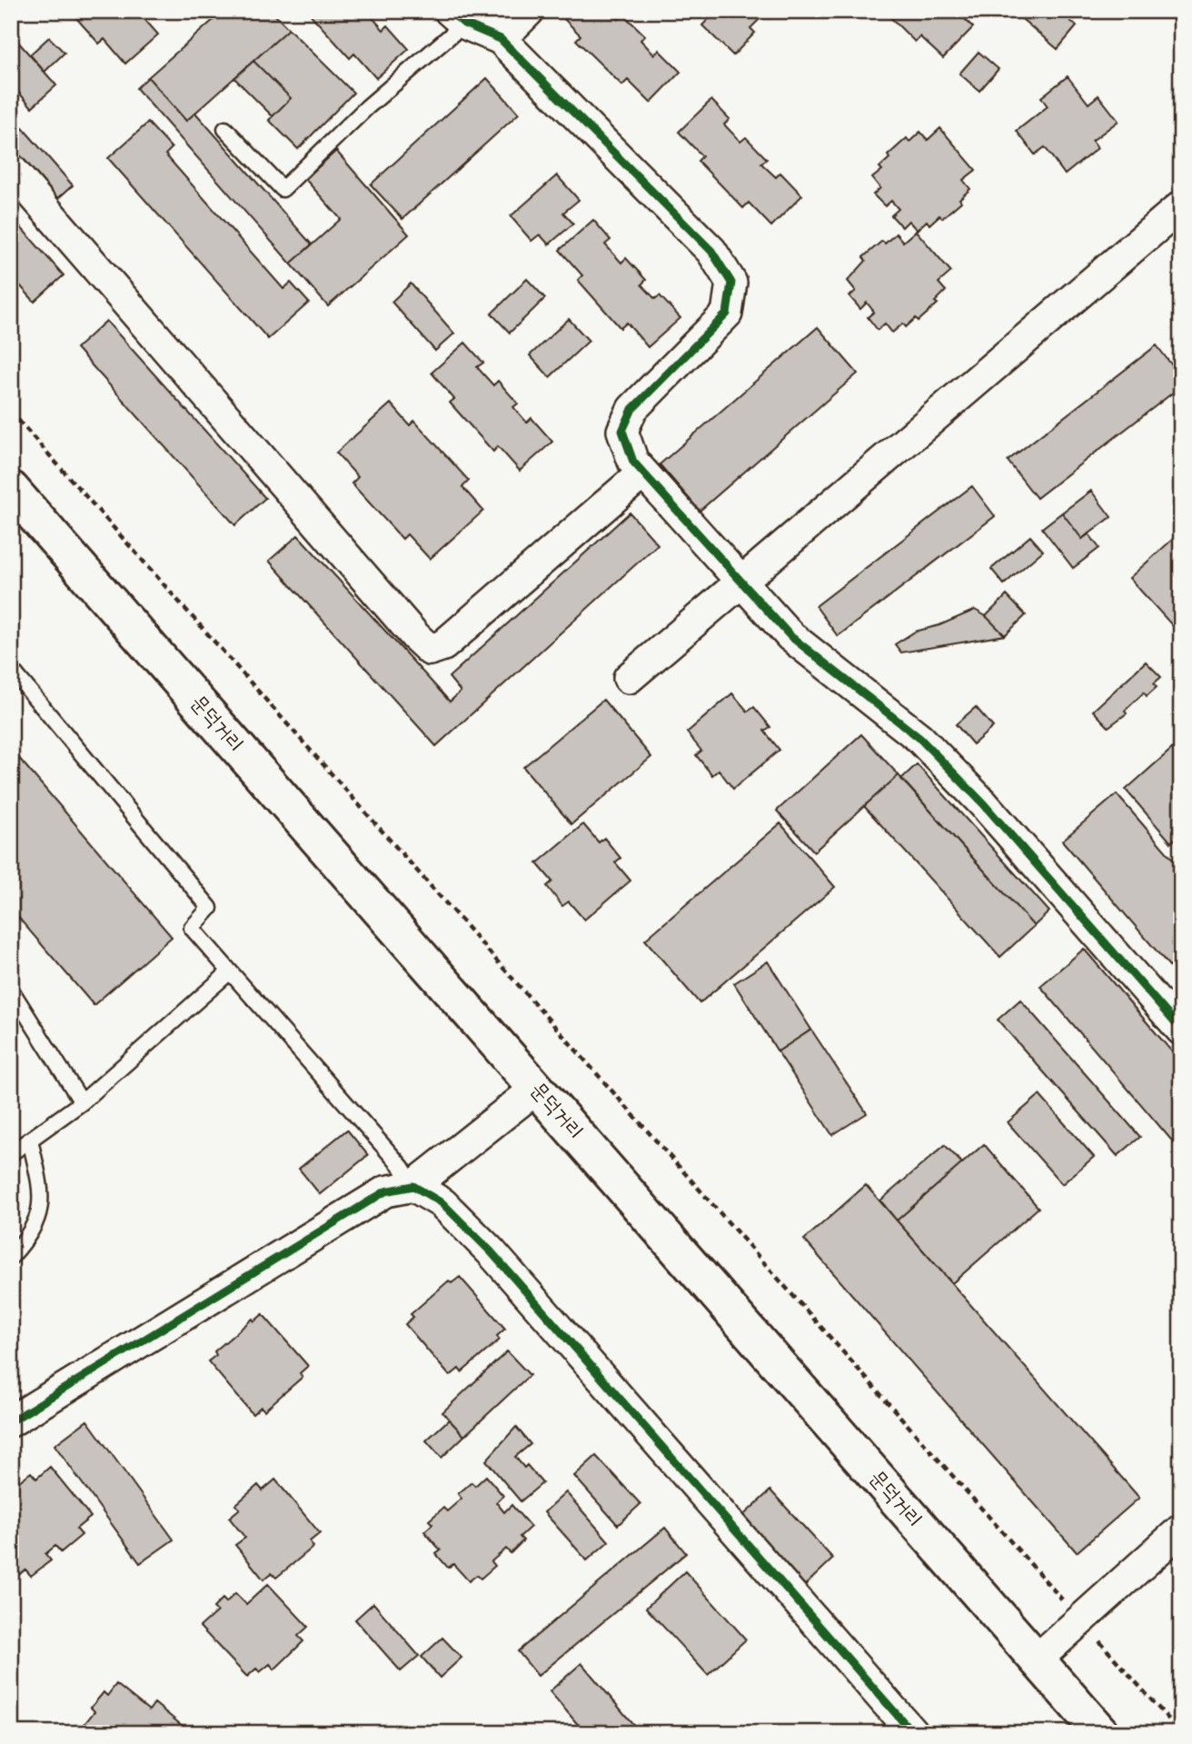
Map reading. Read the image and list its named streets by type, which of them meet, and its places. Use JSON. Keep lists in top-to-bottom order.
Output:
{
  "streets": {
    "main road": ["문덕거리"]
  }
}
